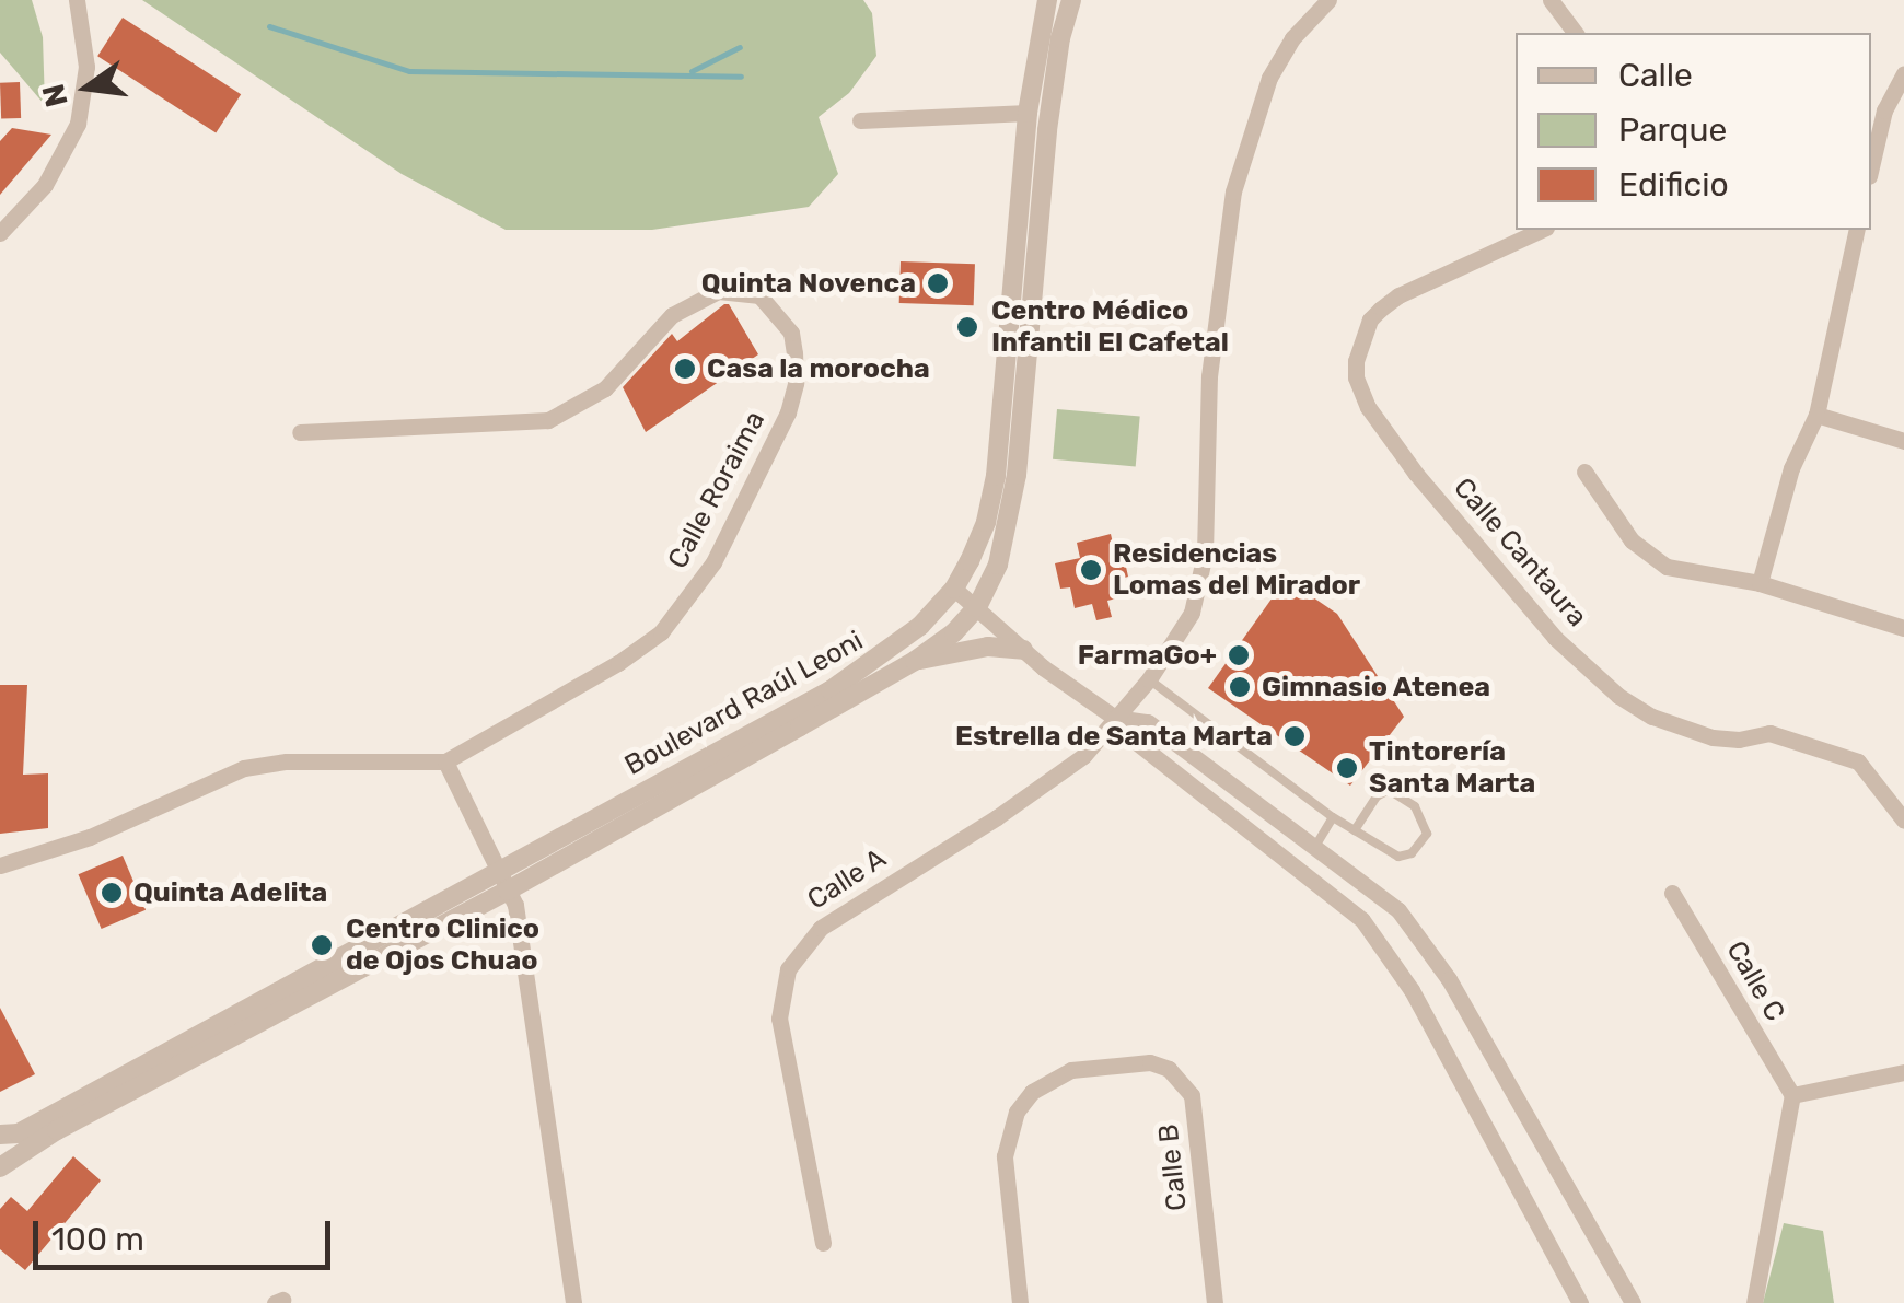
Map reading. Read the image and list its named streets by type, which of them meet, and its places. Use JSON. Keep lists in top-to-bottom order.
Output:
{
  "streets": {
    "street": [
      "Calle Roraima",
      "Calle Cantaura",
      "Boulevard Raúl Leoni",
      "Calle A",
      "Calle C",
      "Calle B"
    ]
  },
  "places": [
    "Quinta Novenca",
    "Centro Médico Infantil El Cafetal",
    "Casa la morocha",
    "Residencias Lomas del Mirador",
    "FarmaGo+",
    "Gimnasio Atenea",
    "Estrella de Santa Marta",
    "Tintorería Santa Marta",
    "Quinta Adelita",
    "Centro Clinico de Ojos Chuao"
  ],
  "legend": ["Calle", "Parque", "Edificio"],
  "scale_bar": "100 m",
  "north": "left"
}
